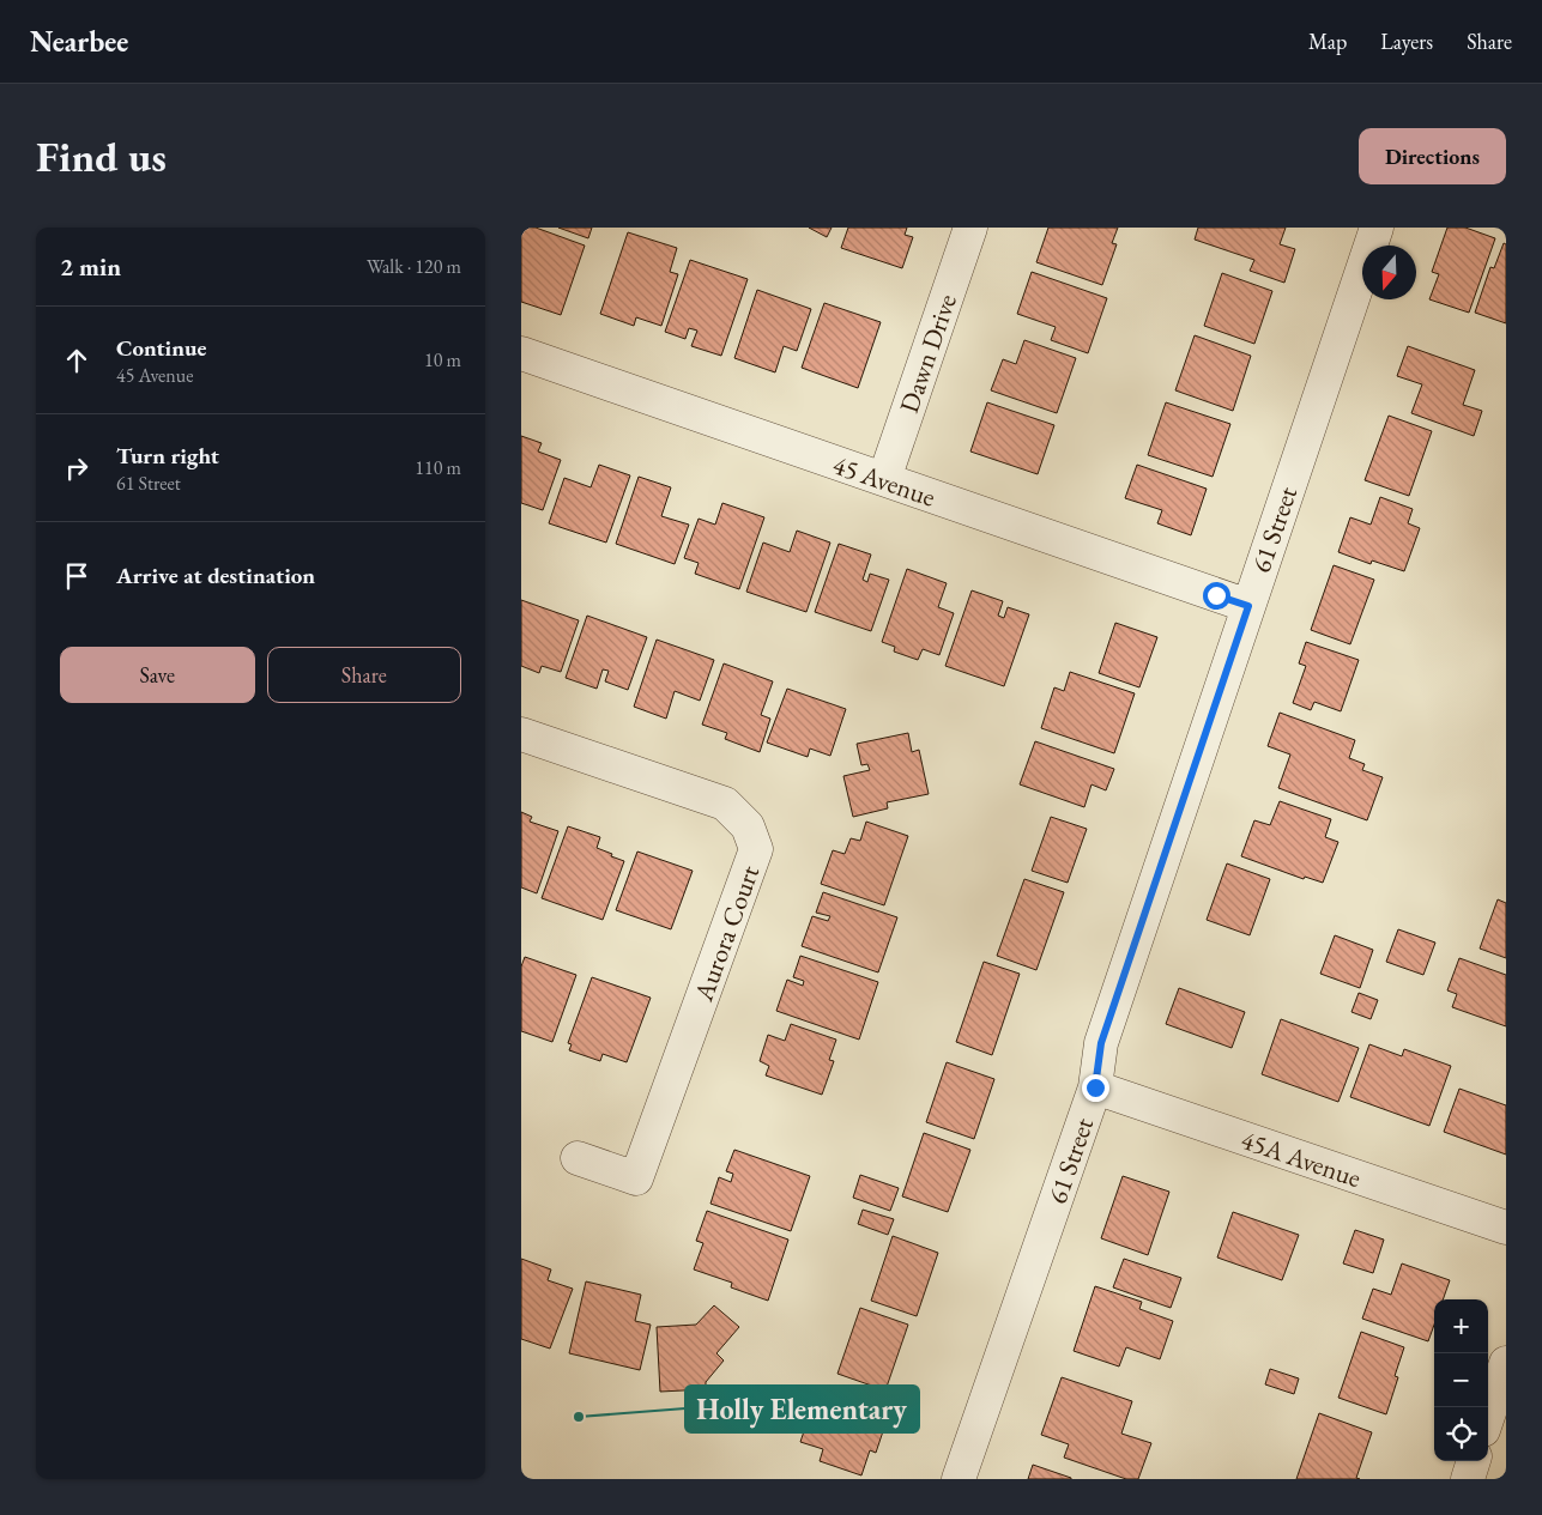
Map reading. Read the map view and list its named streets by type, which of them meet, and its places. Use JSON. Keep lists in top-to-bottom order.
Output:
{
  "streets": {
    "street": [
      "Dawn Drive",
      "45 Avenue",
      "61 Street",
      "Aurora Court",
      "45A Avenue"
    ]
  },
  "crossings": [
    ["Dawn Drive", "45 Avenue"],
    ["45 Avenue", "61 Street"],
    ["61 Street", "45A Avenue"]
  ],
  "places": ["Holly Elementary"],
  "north": "bottom",
  "page": {
    "header": "Nearbee",
    "nav": ["Map", "Layers", "Share"],
    "buttons": [
      "Directions",
      ["Save", "Share"]
    ],
    "title": "Find us",
    "heading": ["2 min", "Walk · 120 m"],
    "list": [
      ["Continue", "45 Avenue", "10 m"],
      ["Turn right", "61 Street", "110 m"],
      "Arrive at destination"
    ],
    "map_buttons": ["+", "−"]
  }
}
